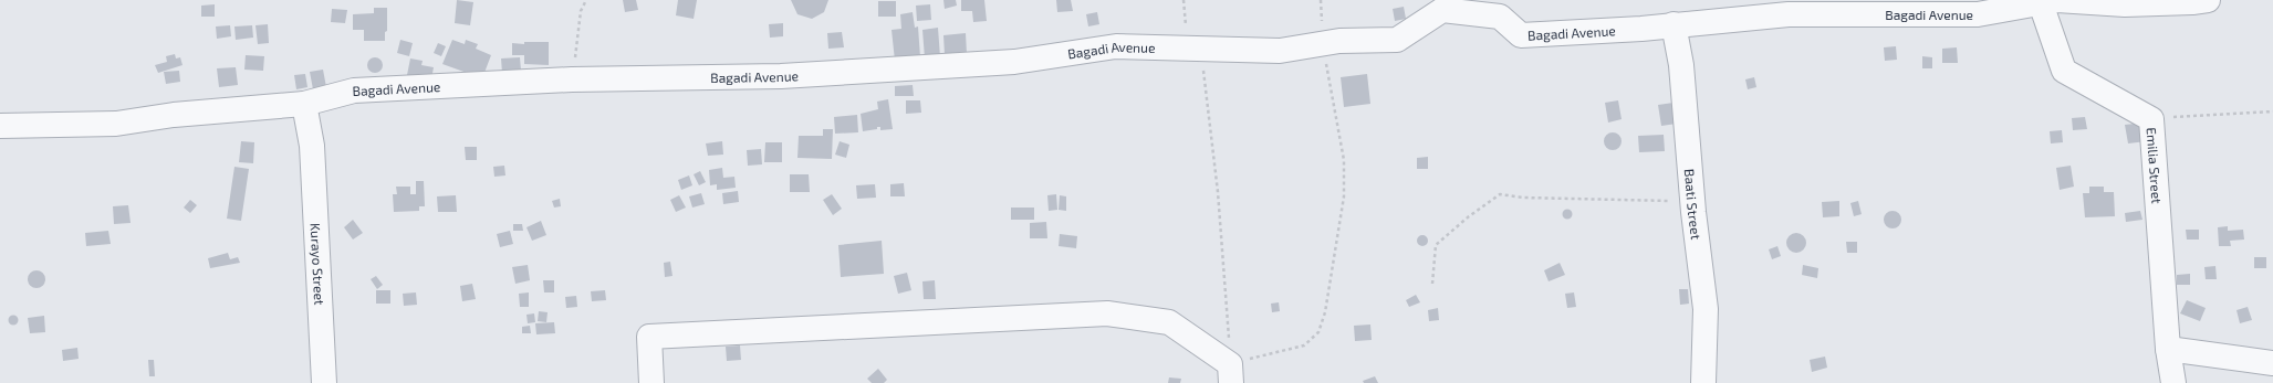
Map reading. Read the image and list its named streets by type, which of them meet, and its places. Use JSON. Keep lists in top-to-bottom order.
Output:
{
  "streets": {
    "street": [
      "Bagadi Avenue",
      "Emilia Street",
      "Baati Street",
      "Kurayo Street"
    ]
  },
  "crossings": [
    ["Bagadi Avenue", "Emilia Street"],
    ["Bagadi Avenue", "Baati Street"],
    ["Bagadi Avenue", "Kurayo Street"]
  ]
}
